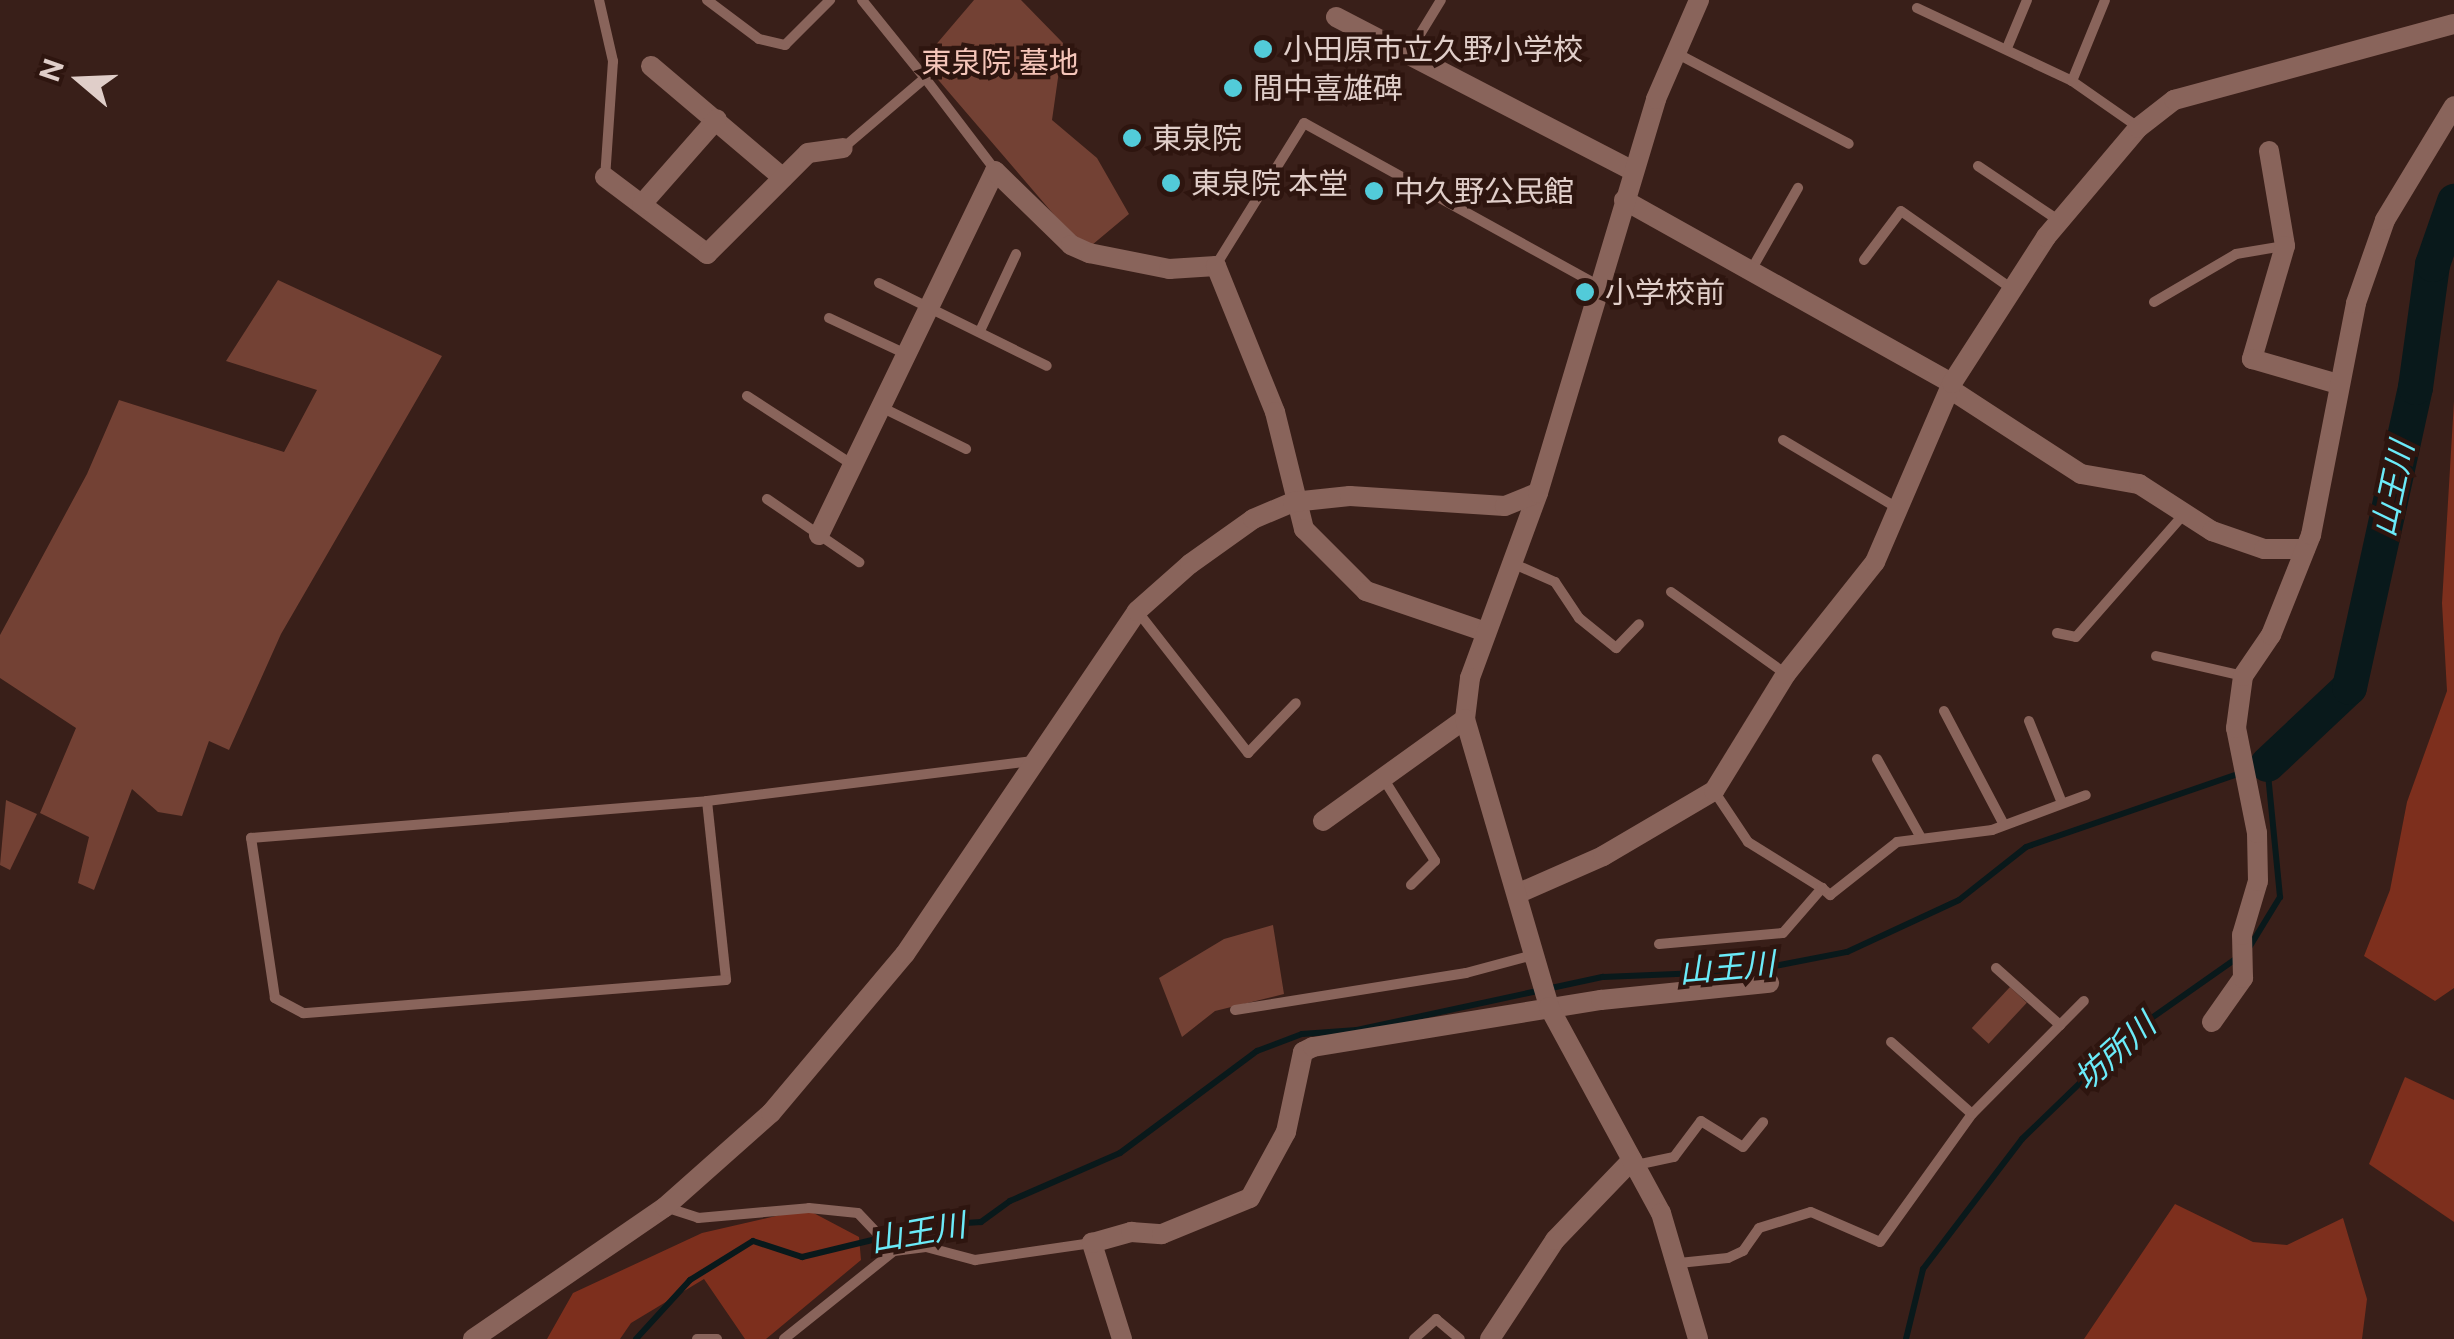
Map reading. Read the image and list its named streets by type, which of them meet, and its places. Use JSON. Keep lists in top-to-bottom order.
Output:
{
  "water": ["山王川", "坊所川"],
  "parks": ["東泉院 墓地"],
  "places": [
    "小田原市立久野小学校",
    "間中喜雄碑",
    "東泉院",
    "東泉院 本堂",
    "中久野公民館",
    "小学校前"
  ],
  "north": "left"
}
